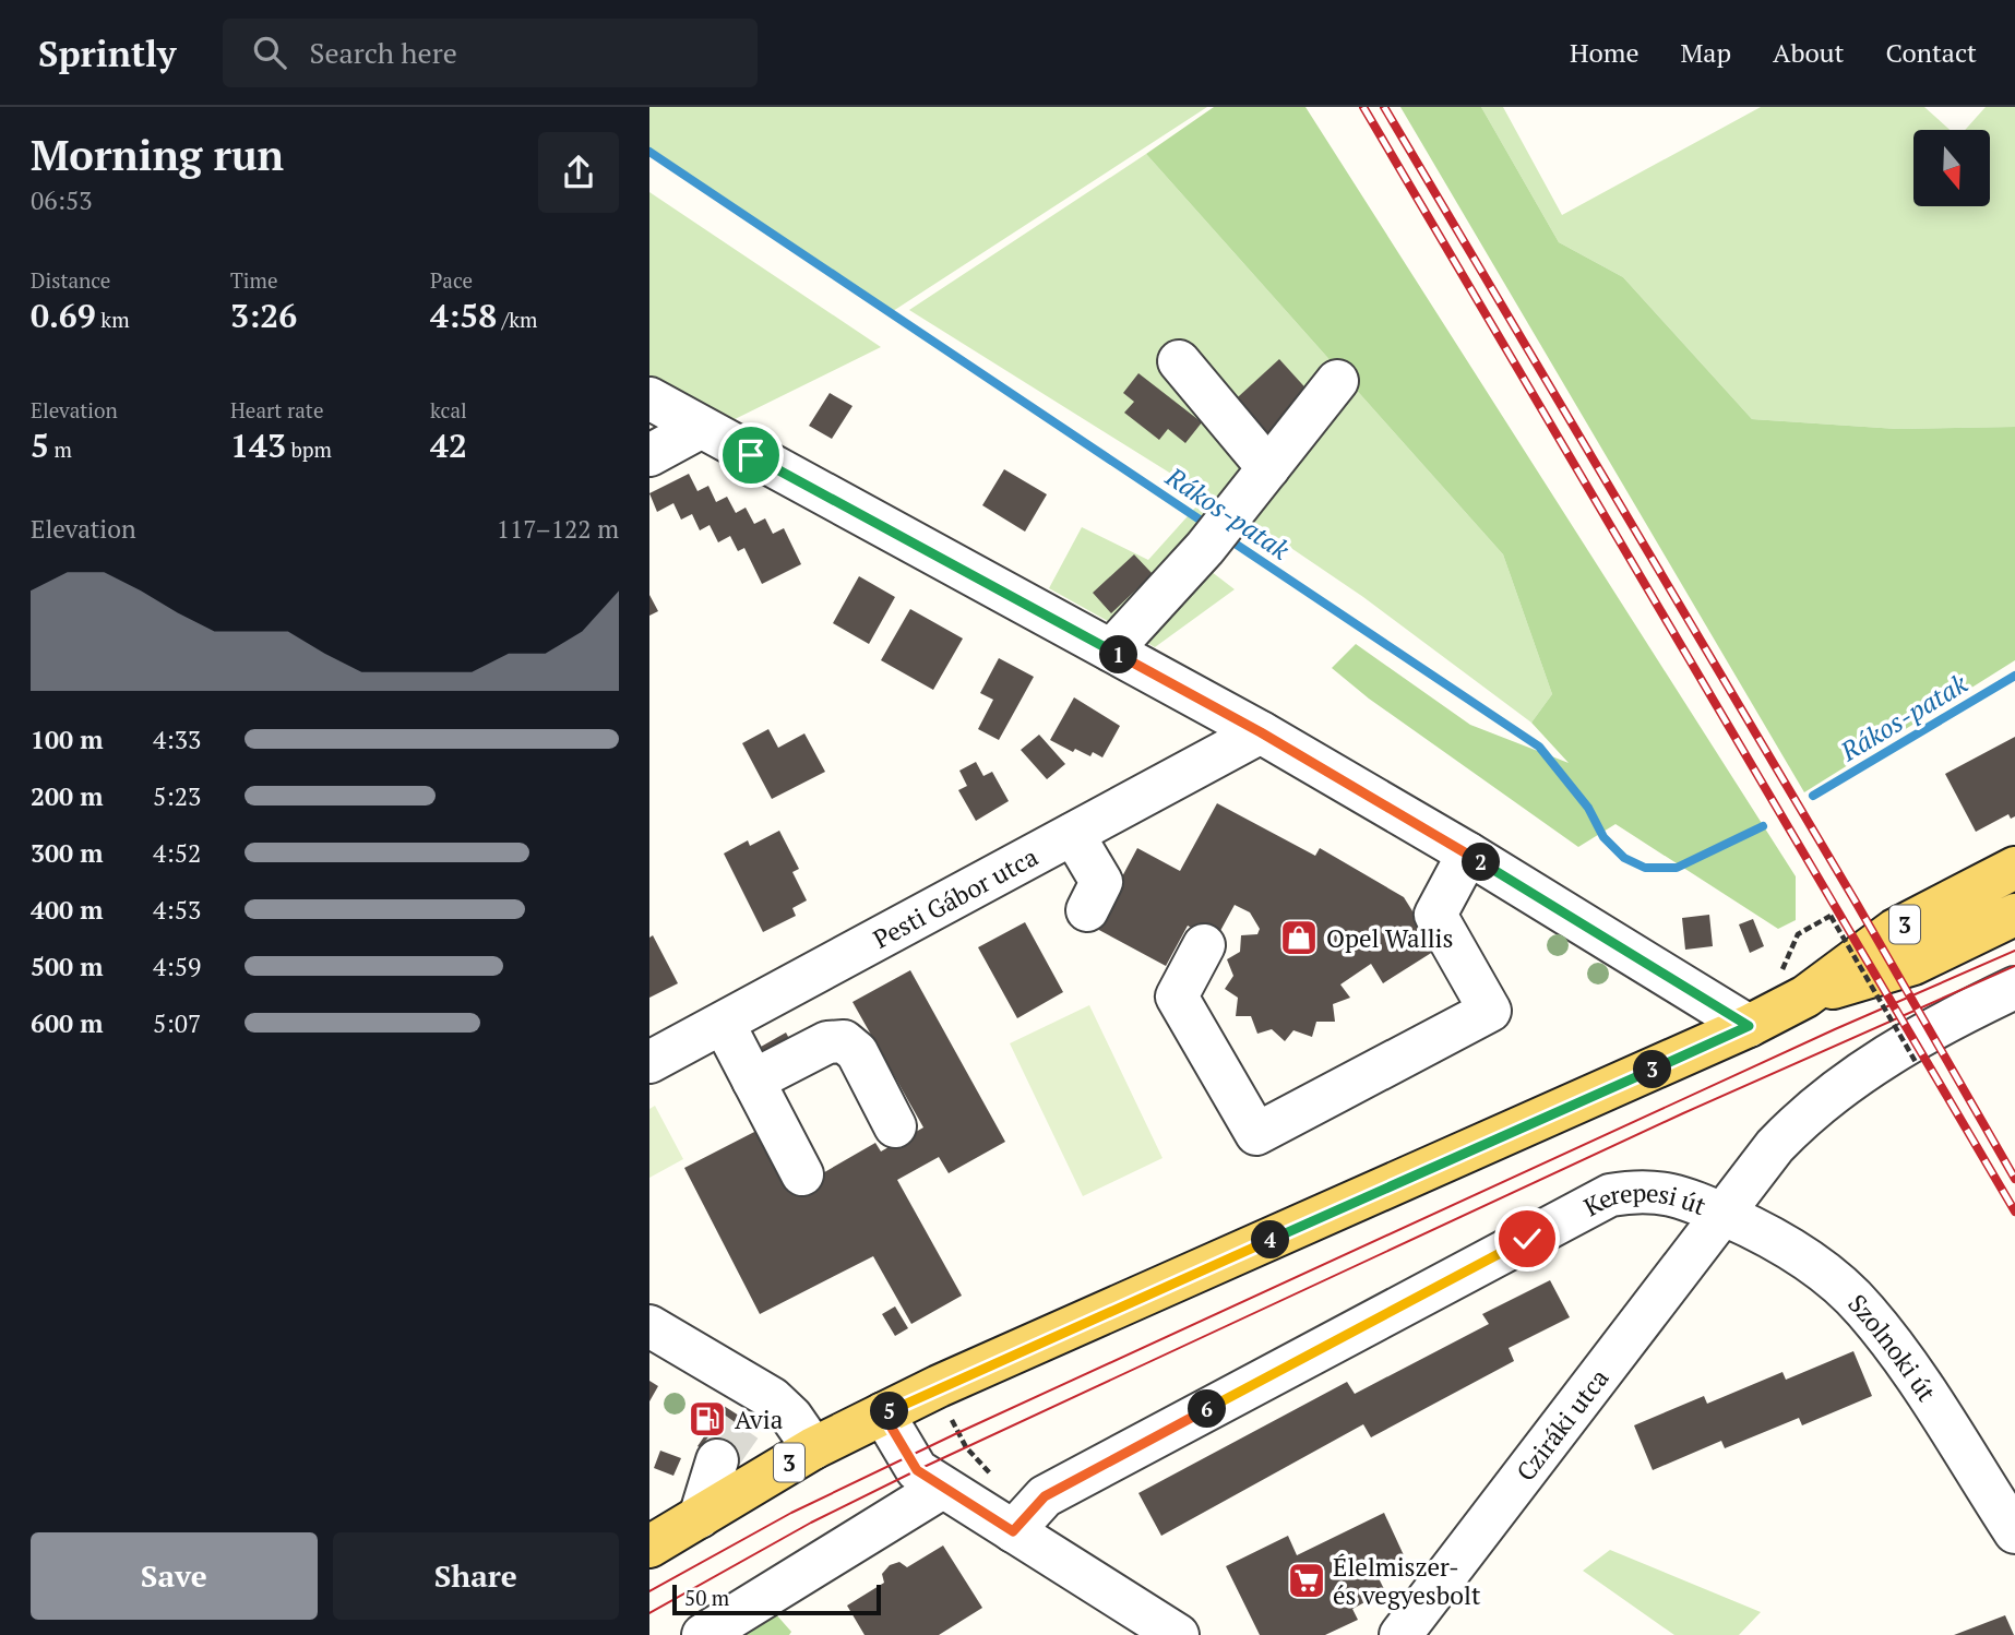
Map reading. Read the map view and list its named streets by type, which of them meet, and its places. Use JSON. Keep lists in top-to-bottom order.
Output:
{
  "streets": {
    "main road": ["3"],
    "street": [
      "Pesti Gábor utca",
      "Kerepesi út",
      "Szolnoki út",
      "Cziráki utca"
    ]
  },
  "crossings": [
    ["Kerepesi út", "Szolnoki út"],
    ["Kerepesi út", "Cziráki utca"],
    ["Szolnoki út", "Cziráki utca"]
  ],
  "water": ["Rákos-patak"],
  "places": {
    "shop": ["Opel Wallis"],
    "fuel station": ["Avia"],
    "supermarket": ["Élelmiszer- és vegyesbolt"]
  },
  "scale_bar": "50 m",
  "north": "bottom",
  "page": {
    "header": "Sprintly",
    "search": "Search here",
    "nav": [
      "Home",
      "Map",
      "About",
      "Contact"
    ],
    "heading": ["Morning run", "06:53"],
    "stats": [
      ["Distance", "0.69 km"],
      ["Time", "3:26"],
      ["Pace", "4:58 /km"],
      ["Elevation", "5 m"],
      ["Heart rate", "143 bpm"],
      ["kcal", "42"]
    ],
    "chart": ["Elevation", "117–122 m"],
    "pins": [
      "1",
      "2",
      "3",
      "4",
      "6",
      "5"
    ],
    "list": [
      {
        "name": "100 m",
        "note": "4:33"
      },
      {
        "name": "200 m",
        "note": "5:23"
      },
      {
        "name": "300 m",
        "note": "4:52"
      },
      {
        "name": "400 m",
        "note": "4:53"
      },
      {
        "name": "500 m",
        "note": "4:59"
      },
      {
        "name": "600 m",
        "note": "5:07"
      }
    ],
    "buttons": ["Save", "Share"],
    "scale": "50 m"
  }
}
